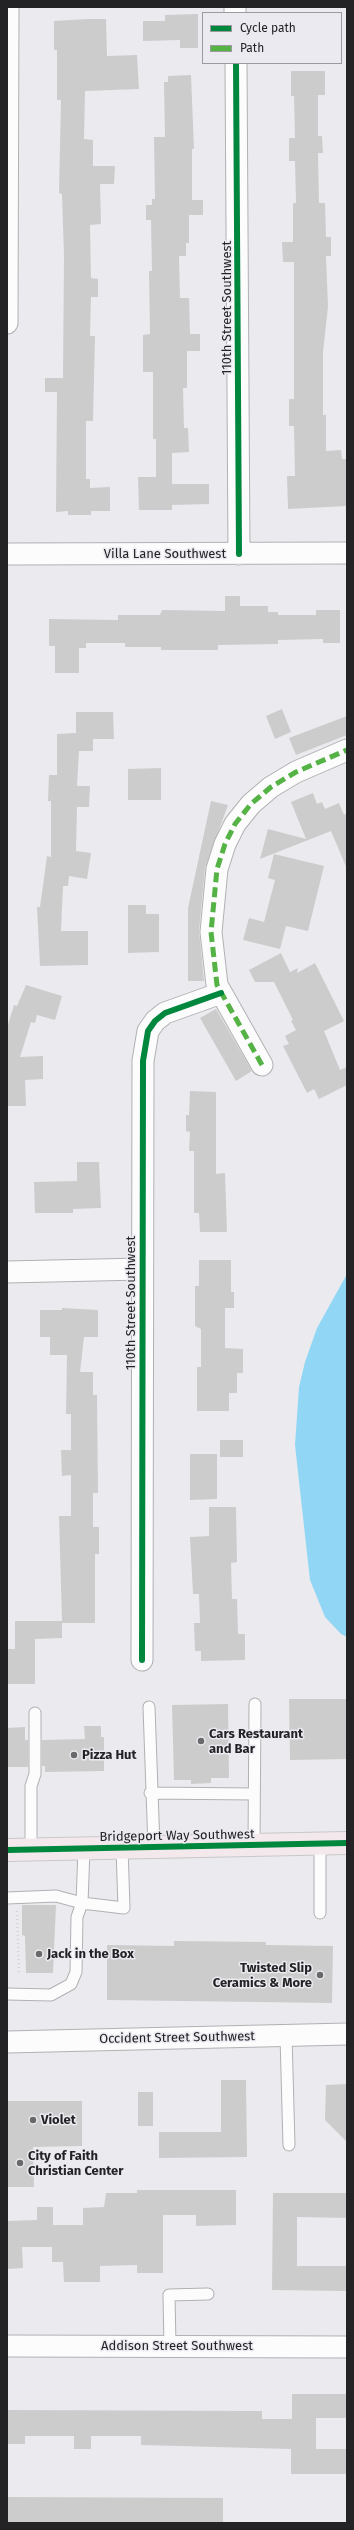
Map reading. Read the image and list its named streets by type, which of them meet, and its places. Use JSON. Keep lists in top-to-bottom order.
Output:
{
  "streets": {
    "main road": ["Bridgeport Way Southwest"],
    "street": [
      "110th Street Southwest",
      "Villa Lane Southwest",
      "Occident Street Southwest",
      "Addison Street Southwest"
    ]
  },
  "crossings": [
    ["110th Street Southwest", "Villa Lane Southwest"]
  ],
  "places": [
    "Cars Restaurant and Bar",
    "Pizza Hut",
    "Jack in the Box",
    "Twisted Slip Ceramics & More",
    "Violet",
    "City of Faith Christian Center"
  ],
  "legend": ["Cycle path", "Path"]
}
